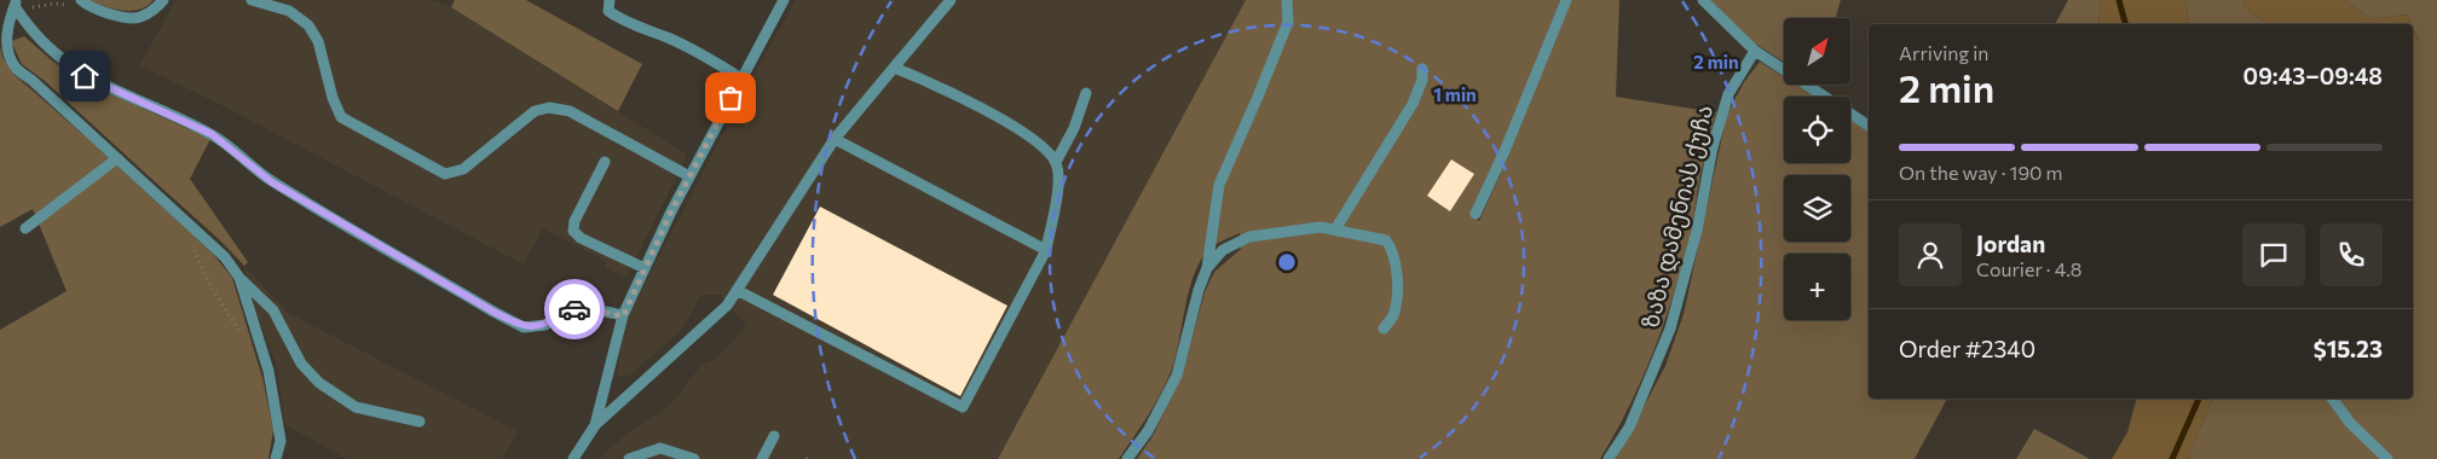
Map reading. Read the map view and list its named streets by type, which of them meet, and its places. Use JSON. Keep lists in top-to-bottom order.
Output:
{
  "streets": {
    "street": ["ზაზა დამენიას ქუჩა"]
  },
  "north": "top right",
  "page": {
    "map_buttons": "+",
    "heading": ["2 min", "Arriving in", "09:43–09:48"],
    "panel": [
      "Jordan",
      "Courier · 4.8",
      "Order #2340",
      "$15.23"
    ],
    "bar": "On the way · 190 m"
  },
  "rings": ["2 min", "1 min"]
}
